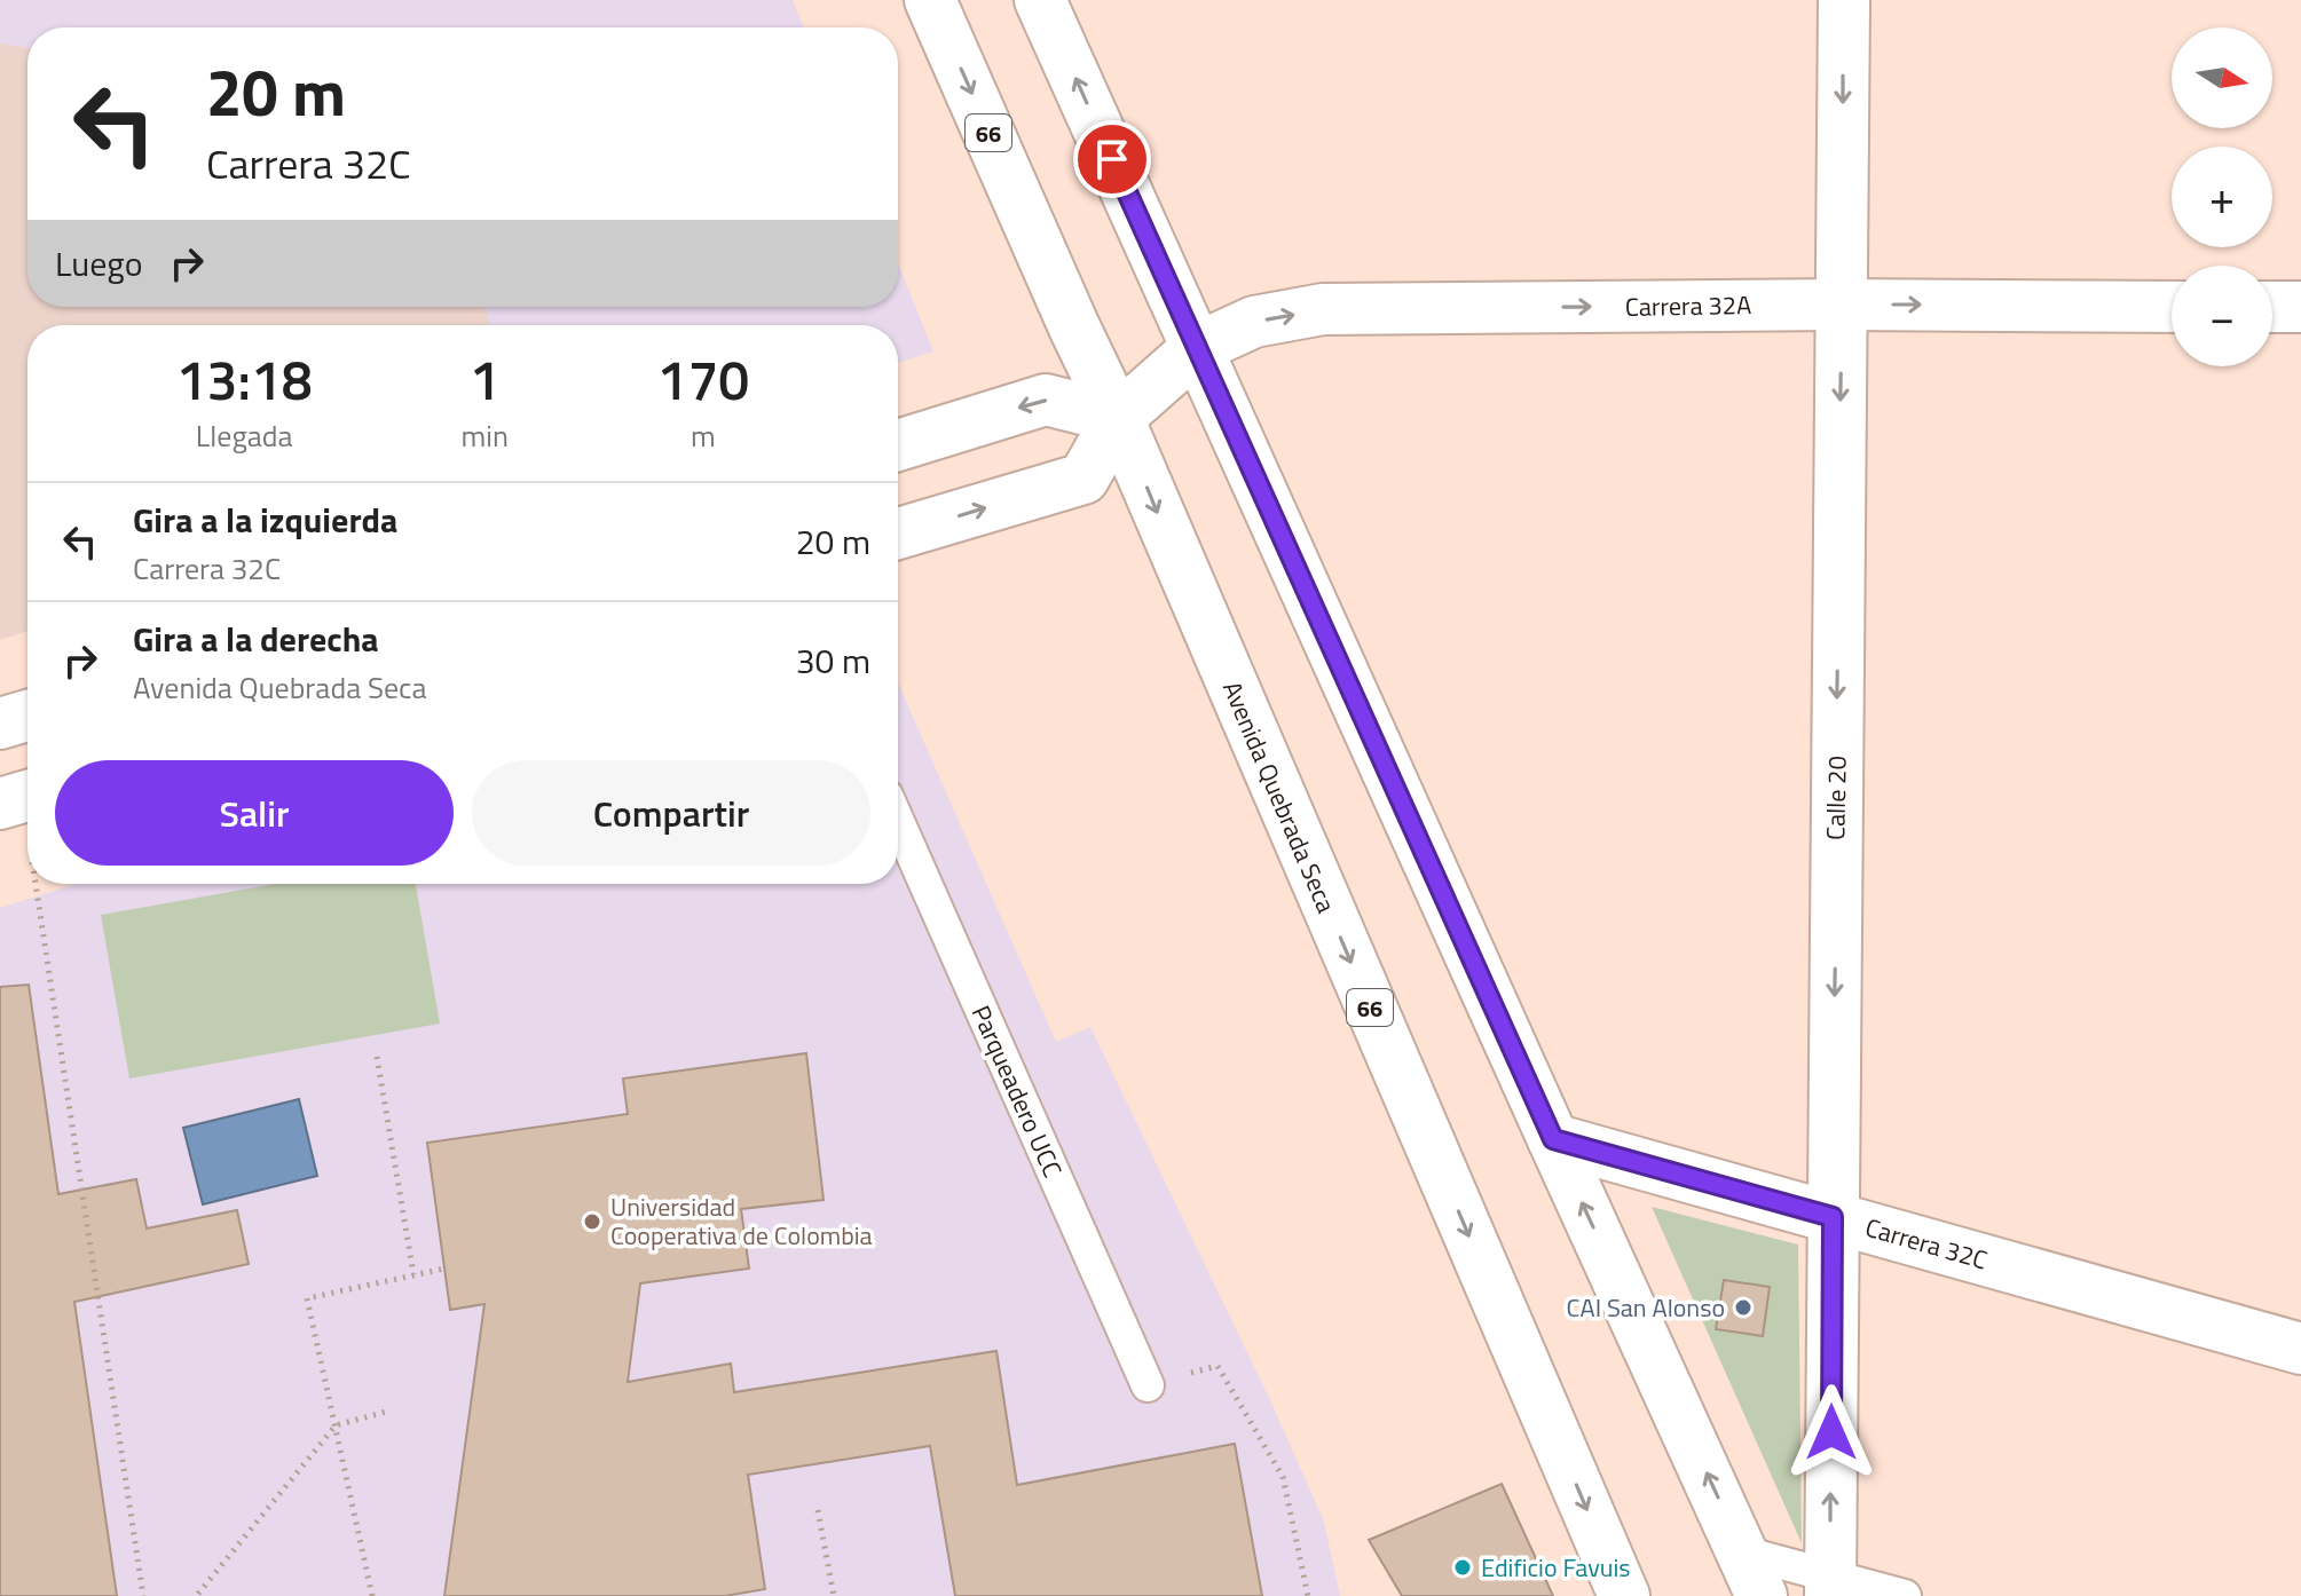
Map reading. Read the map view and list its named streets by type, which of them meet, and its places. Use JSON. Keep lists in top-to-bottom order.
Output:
{
  "streets": {
    "main road": [
      "66",
      "Carrera 32A",
      "Avenida Quebrada Seca",
      "Calle 20",
      "Carrera 32C"
    ],
    "lane": ["Parqueadero UCC"]
  },
  "crossings": [
    ["Carrera 32A", "Avenida Quebrada Seca"],
    ["Carrera 32A", "Calle 20"],
    ["Calle 20", "Carrera 32C"]
  ],
  "one_way": ["Carrera 32A"],
  "places": ["Universidad Cooperativa de Colombia", "CAI San Alonso", "Edificio Favuis"],
  "north": "right",
  "page": {
    "map_buttons": ["+", "−"],
    "turn": ["20 m", "Carrera 32C"],
    "then": "Luego",
    "eta": [
      "13:18",
      "Llegada",
      "1",
      "min",
      "170",
      "m"
    ],
    "list": [
      {
        "name": "Gira a la izquierda",
        "note": "Carrera 32C",
        "value": "20 m"
      },
      {
        "name": "Gira a la derecha",
        "note": "Avenida Quebrada Seca",
        "value": "30 m"
      }
    ],
    "buttons": ["Salir", "Compartir"]
  }
}
